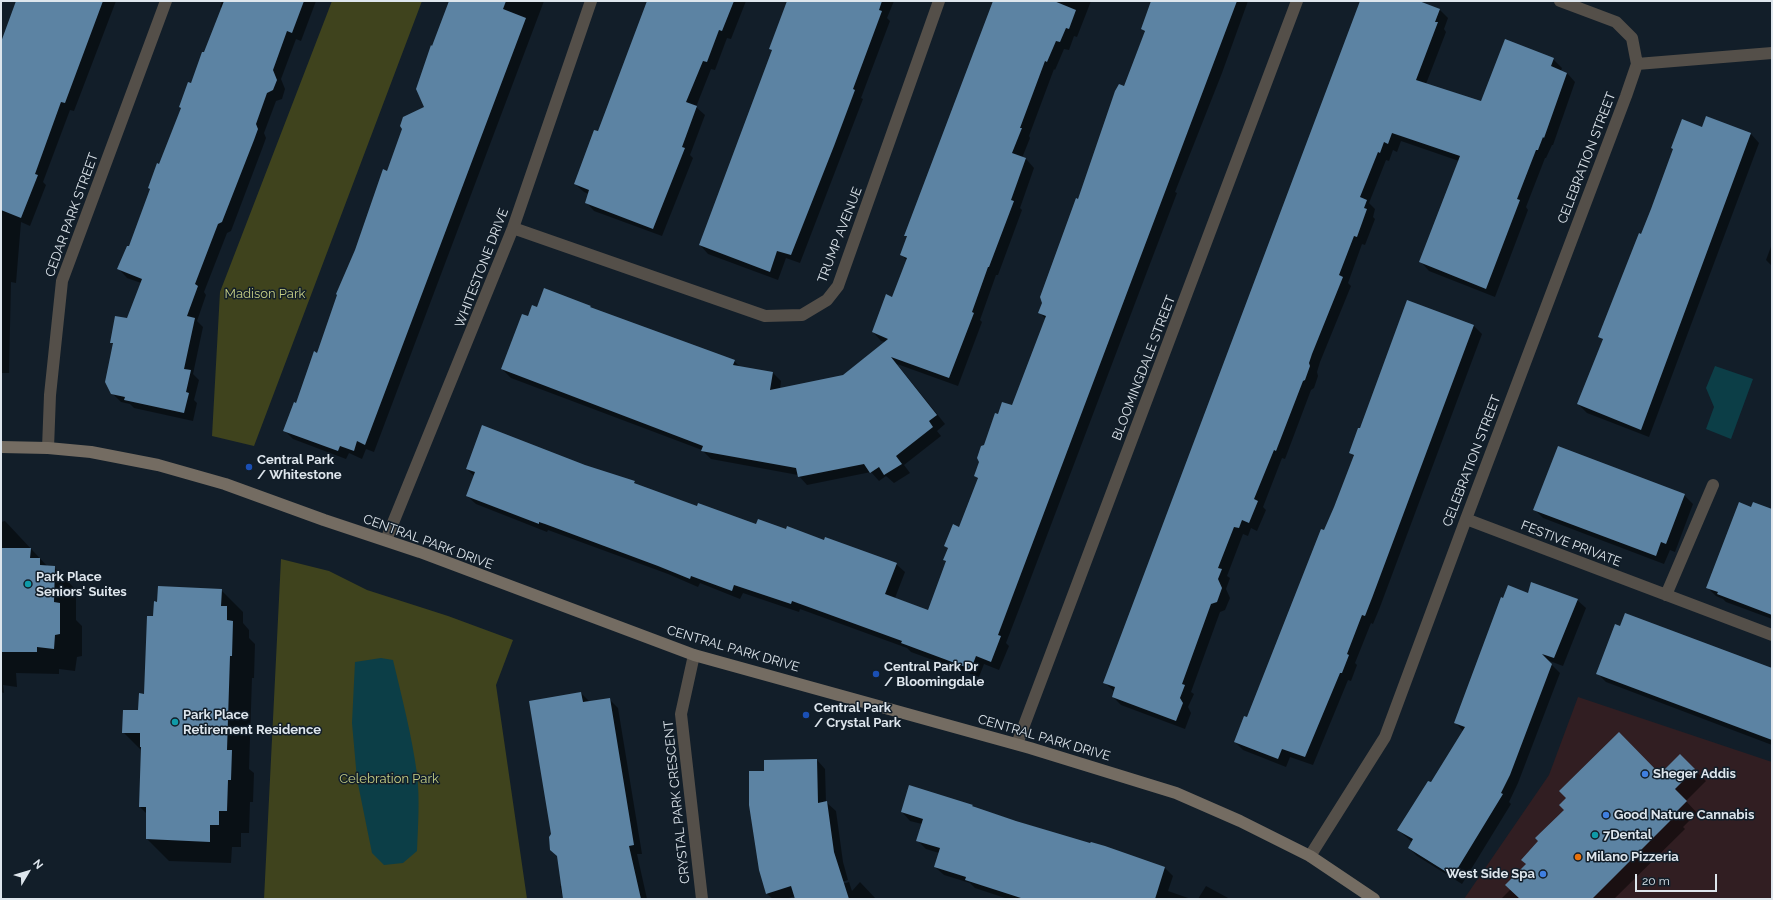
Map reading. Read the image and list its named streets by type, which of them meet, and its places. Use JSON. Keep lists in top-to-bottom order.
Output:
{
  "streets": {
    "street": [
      "CELEBRATION STREET",
      "CEDAR PARK STREET",
      "TRUMP AVENUE",
      "WHITESTONE DRIVE",
      "BLOOMINGDALE STREET",
      "CENTRAL PARK DRIVE",
      "FESTIVE PRIVATE",
      "CRYSTAL PARK CRESCENT"
    ]
  },
  "crossings": [
    ["CELEBRATION STREET", "CENTRAL PARK DRIVE"],
    ["CELEBRATION STREET", "FESTIVE PRIVATE"],
    ["CEDAR PARK STREET", "CENTRAL PARK DRIVE"],
    ["TRUMP AVENUE", "WHITESTONE DRIVE"],
    ["WHITESTONE DRIVE", "CENTRAL PARK DRIVE"],
    ["BLOOMINGDALE STREET", "CENTRAL PARK DRIVE"],
    ["CENTRAL PARK DRIVE", "CRYSTAL PARK CRESCENT"]
  ],
  "parks": ["Madison Park", "Celebration Park"],
  "places": [
    "Central Park / Whitestone",
    "Park Place Seniors' Suites",
    "Central Park Dr / Bloomingdale",
    "Central Park / Crystal Park",
    "Park Place Retirement Residence",
    "Sheger Addis",
    "Good Nature Cannabis",
    "7Dental",
    "Milano Pizzeria",
    "West Side Spa"
  ],
  "scale_bar": "20 m",
  "north": "top right"
}
